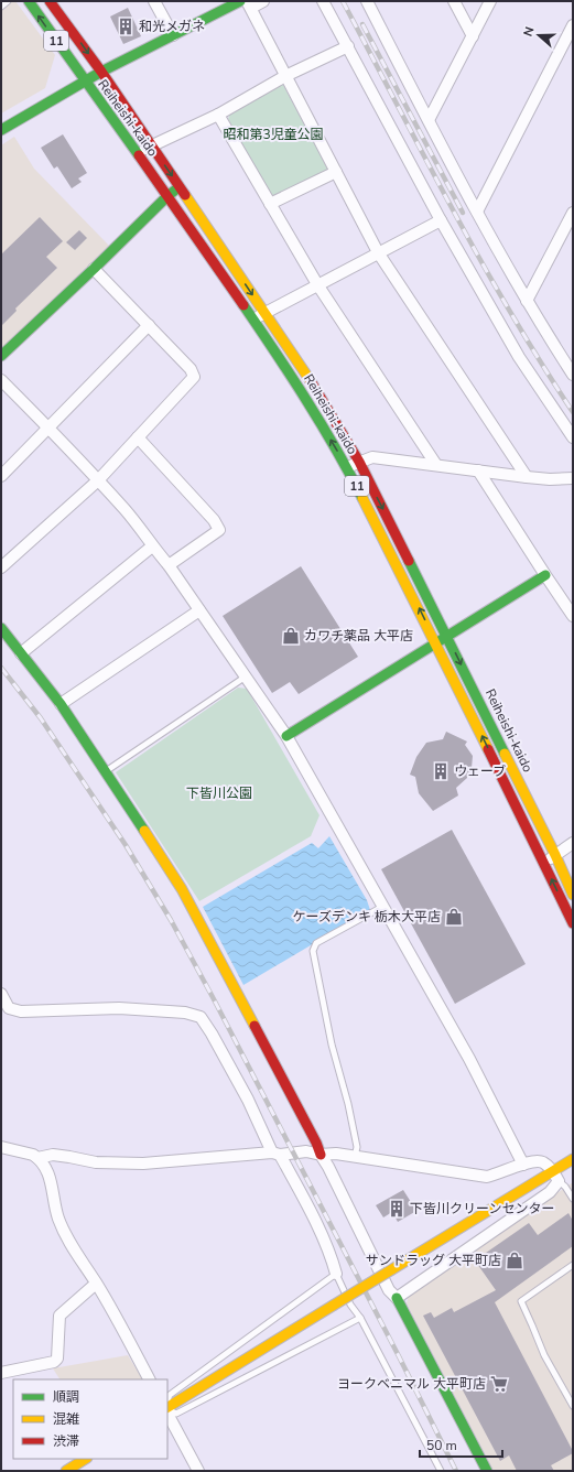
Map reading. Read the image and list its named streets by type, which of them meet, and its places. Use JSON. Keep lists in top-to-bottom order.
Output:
{
  "streets": {
    "street": ["11", "Reiheishi-kaido"]
  },
  "parks": ["昭和第3児童公園", "下皆川公園"],
  "places": {
    "building": ["和光メガネ", "ウェーブ", "下皆川クリーンセンター"],
    "shop": ["カワチ薬品 大平店", "ケーズデンキ 栃木大平店", "サンドラッグ 大平町店"],
    "supermarket": ["ヨークベニマル 大平町店"]
  },
  "legend": ["順調", "混雑", "渋滞"],
  "scale_bar": "50 m",
  "north": "left"
}
